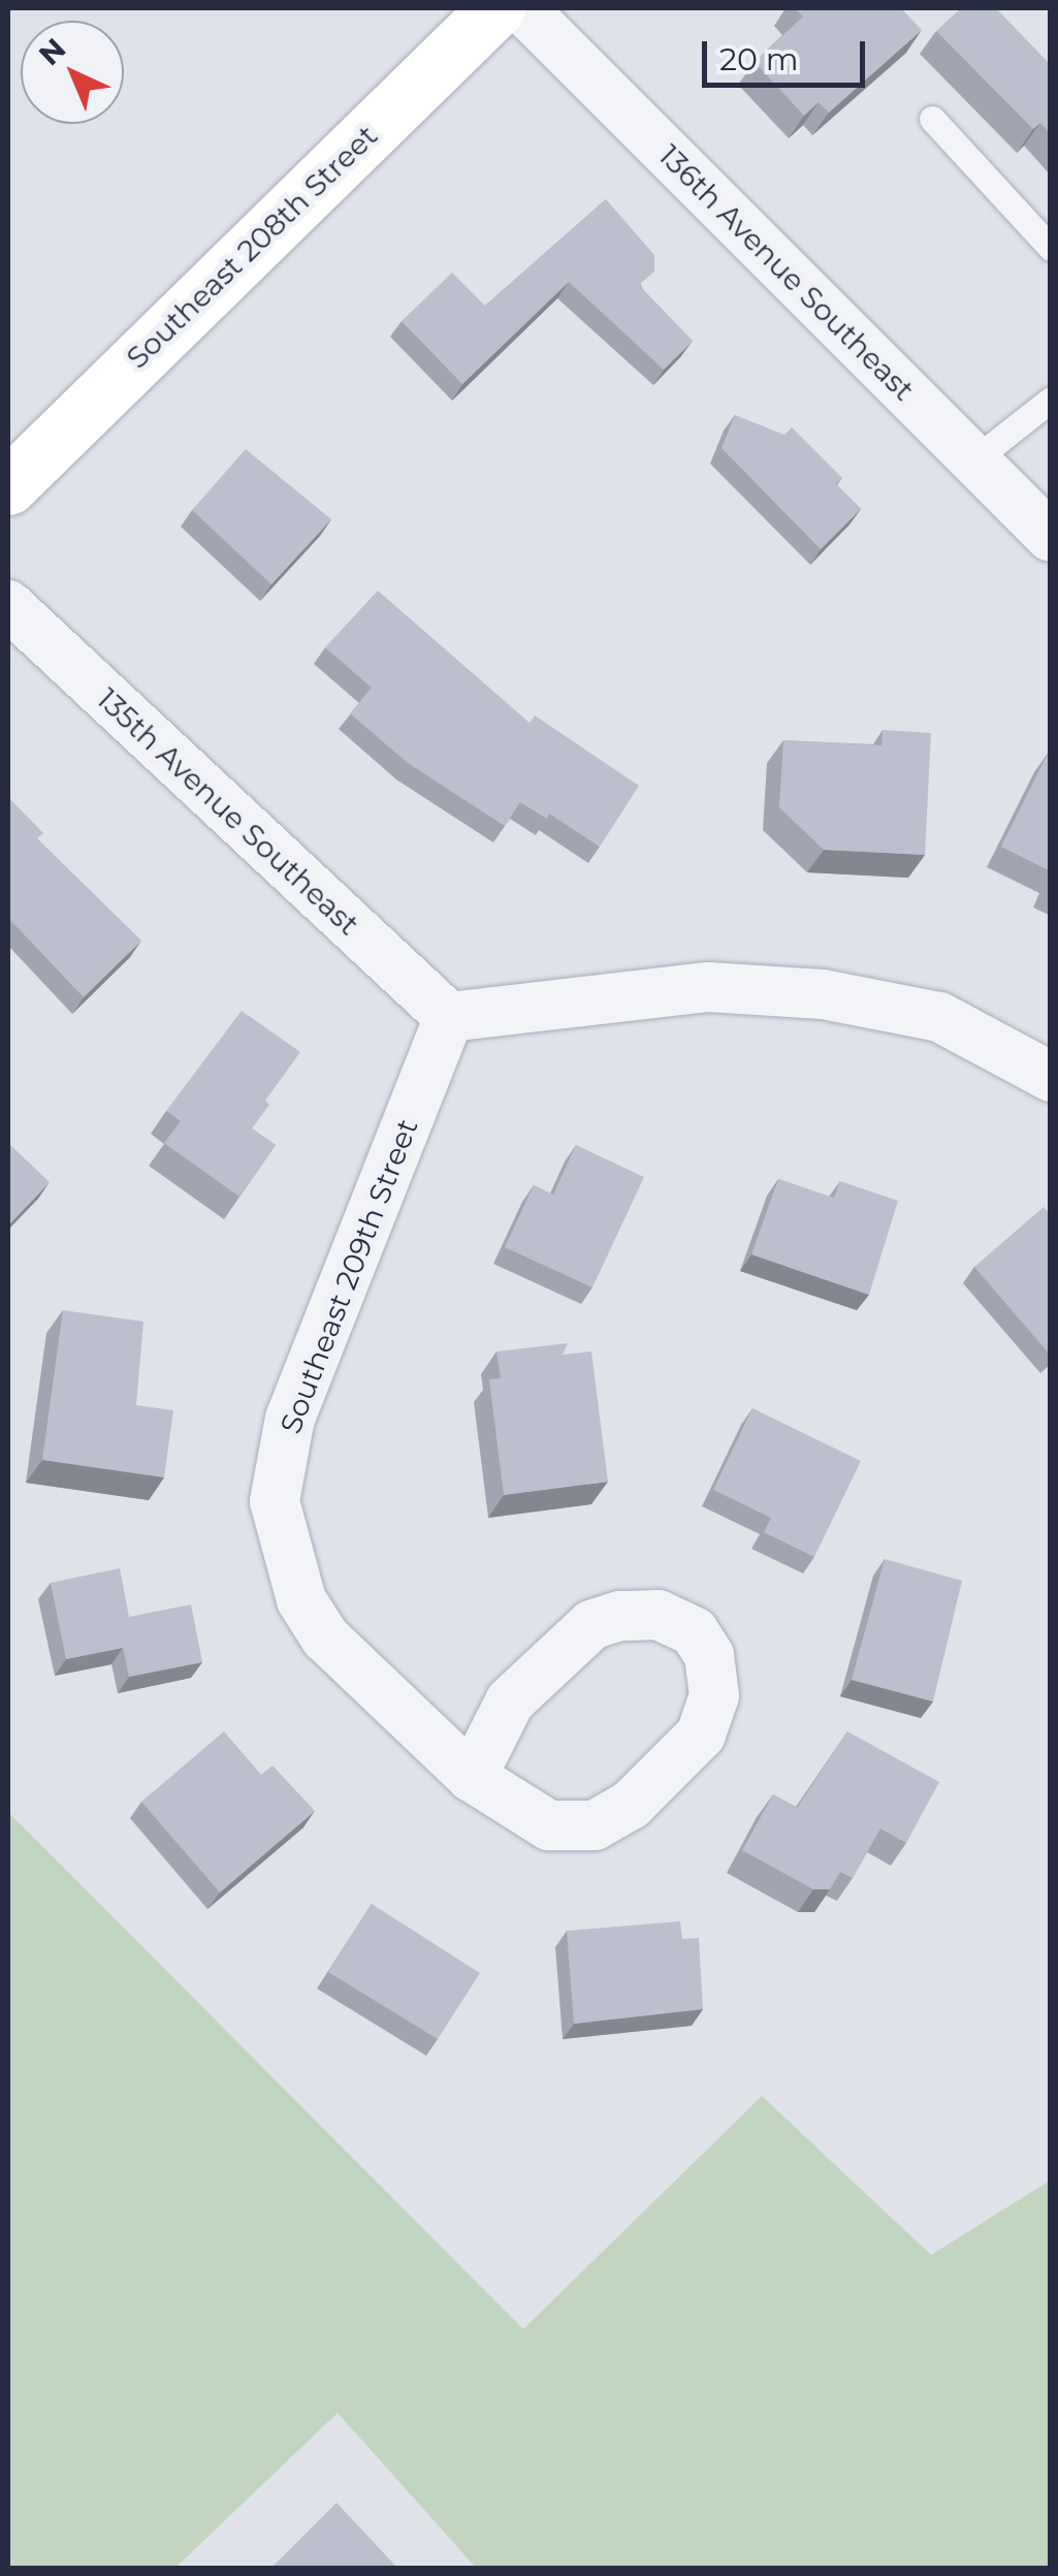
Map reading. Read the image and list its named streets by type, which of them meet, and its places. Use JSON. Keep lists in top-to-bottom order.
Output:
{
  "streets": {
    "street": [
      "Southeast 208th Street",
      "136th Avenue Southeast",
      "135th Avenue Southeast",
      "Southeast 209th Street"
    ]
  },
  "crossings": [
    ["135th Avenue Southeast", "Southeast 209th Street"]
  ],
  "scale_bar": "20 m",
  "north": "top left"
}
